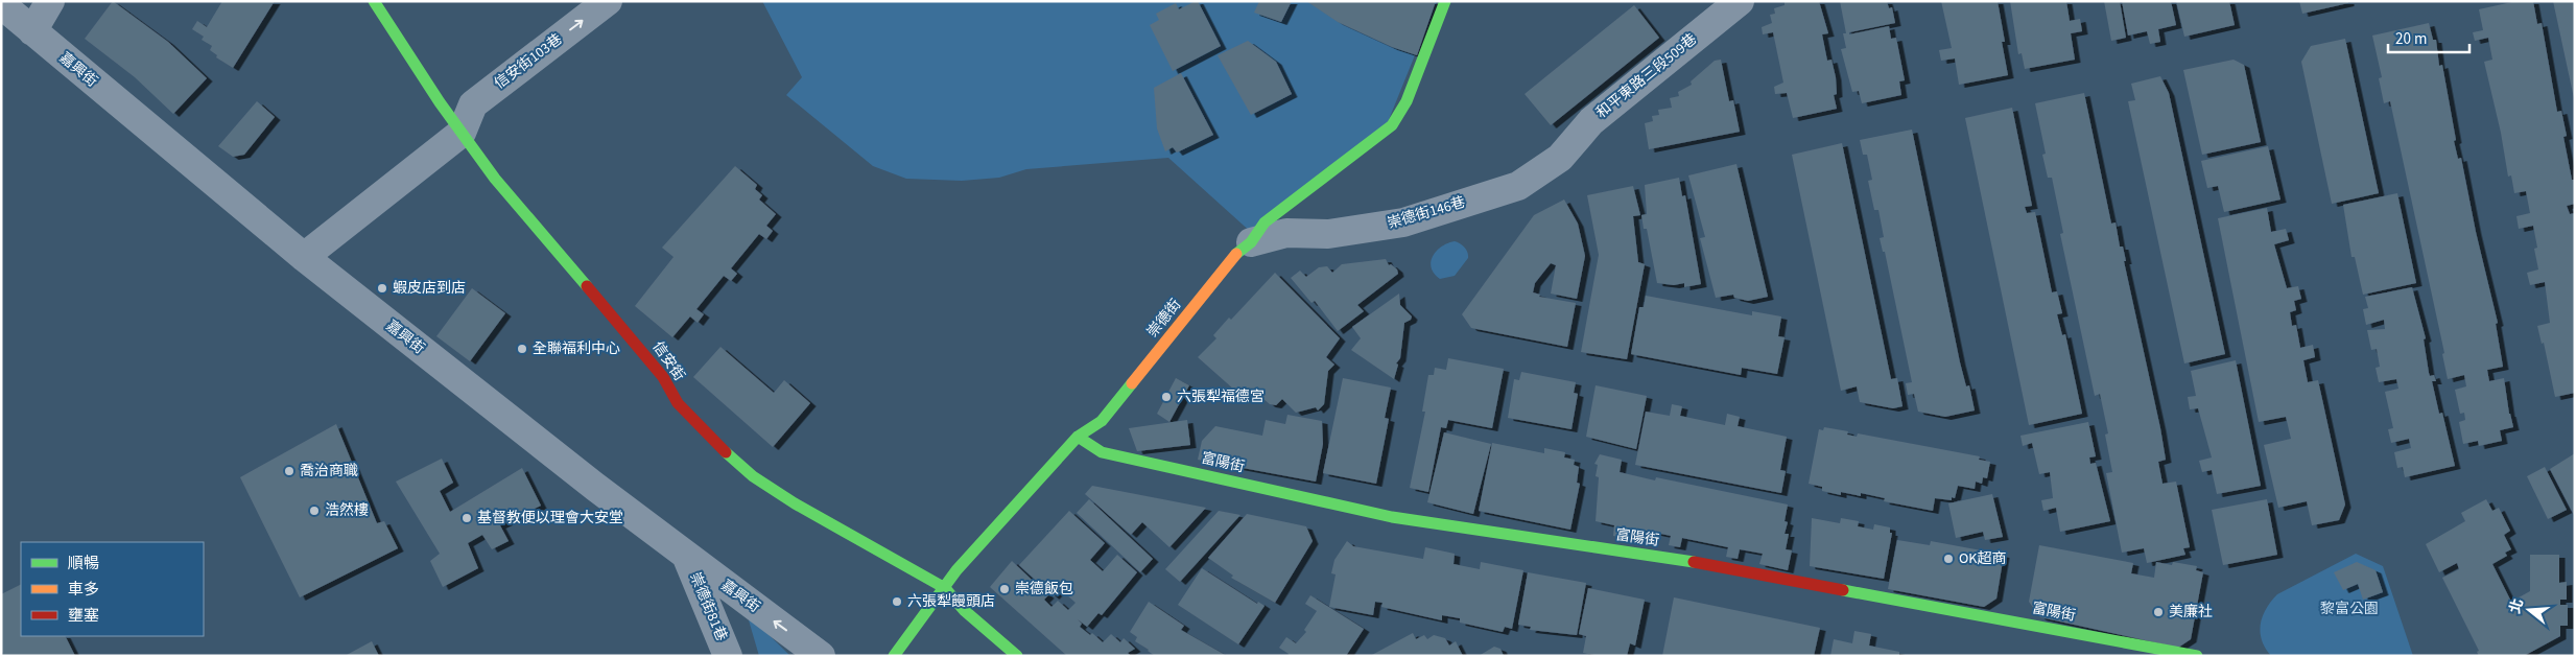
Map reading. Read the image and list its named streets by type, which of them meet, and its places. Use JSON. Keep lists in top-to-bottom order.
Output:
{
  "streets": {
    "street": [
      "信安街103巷",
      "嘉興街",
      "和平東路三段509巷",
      "崇德街146巷",
      "崇德街",
      "信安街",
      "富陽街",
      "崇德街81巷"
    ]
  },
  "crossings": [
    ["信安街103巷", "信安街"],
    ["嘉興街", "崇德街81巷"],
    ["和平東路三段509巷", "崇德街146巷"],
    ["崇德街146巷", "崇德街"],
    ["崇德街", "信安街"],
    ["崇德街", "富陽街"]
  ],
  "one_way": ["信安街103巷"],
  "parks": ["黎富公園"],
  "places": [
    "蝦皮店到店",
    "全聯福利中心",
    "六張犁福德宮",
    "喬治商職",
    "浩然樓",
    "基督教便以理會大安堂",
    "OK超商",
    "崇德飯包",
    "六張犁饅頭店",
    "美廉社"
  ],
  "legend": ["順暢", "車多", "壅塞"],
  "scale_bar": "20 m",
  "north": "left"
}
